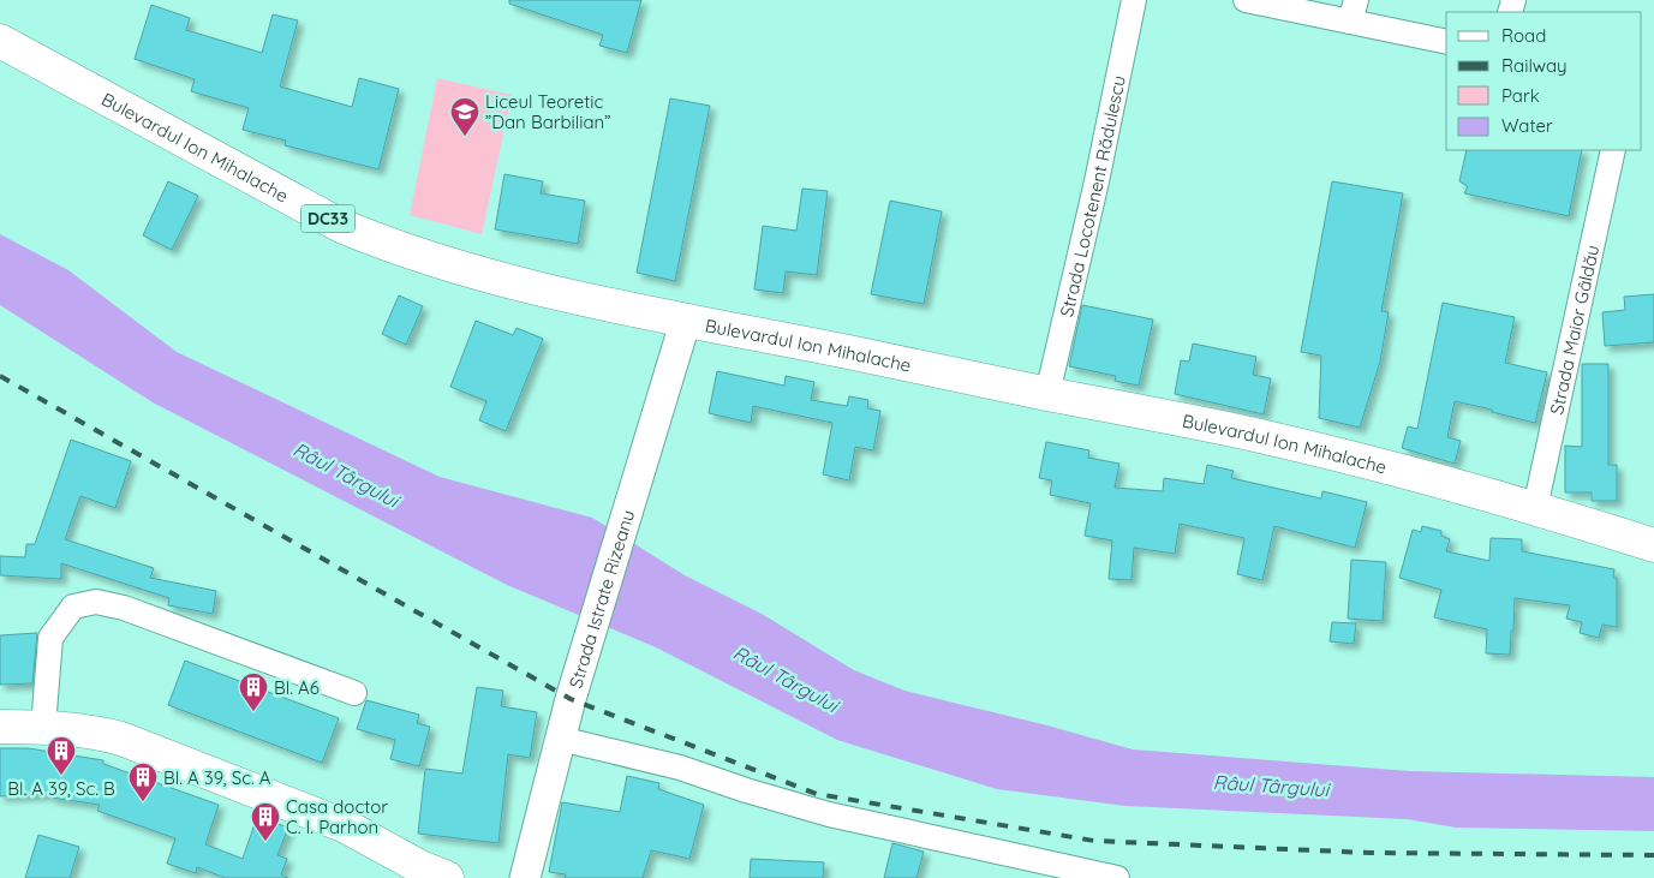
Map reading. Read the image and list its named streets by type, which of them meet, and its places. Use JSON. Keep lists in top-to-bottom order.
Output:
{
  "streets": {
    "main road": ["Bulevardul Ion Mihalache", "DC33"],
    "street": ["Strada Locotenent Rădulescu", "Strada Maior Gâldău", "Strada Istrate Rizeanu"]
  },
  "crossings": [
    ["Bulevardul Ion Mihalache", "Strada Locotenent Rădulescu"],
    ["Bulevardul Ion Mihalache", "Strada Maior Gâldău"],
    ["Bulevardul Ion Mihalache", "Strada Istrate Rizeanu"]
  ],
  "water": ["Râul Târgului"],
  "places": {
    "school or university": ["Liceul Teoretic ”Dan Barbilian”"],
    "building": [
      "Bl. A6",
      "Bl. A 39, Sc. B",
      "Bl. A 39, Sc. A",
      "Casa doctor C. I. Parhon"
    ]
  },
  "legend": [
    "Road",
    "Railway",
    "Park",
    "Water"
  ]
}
